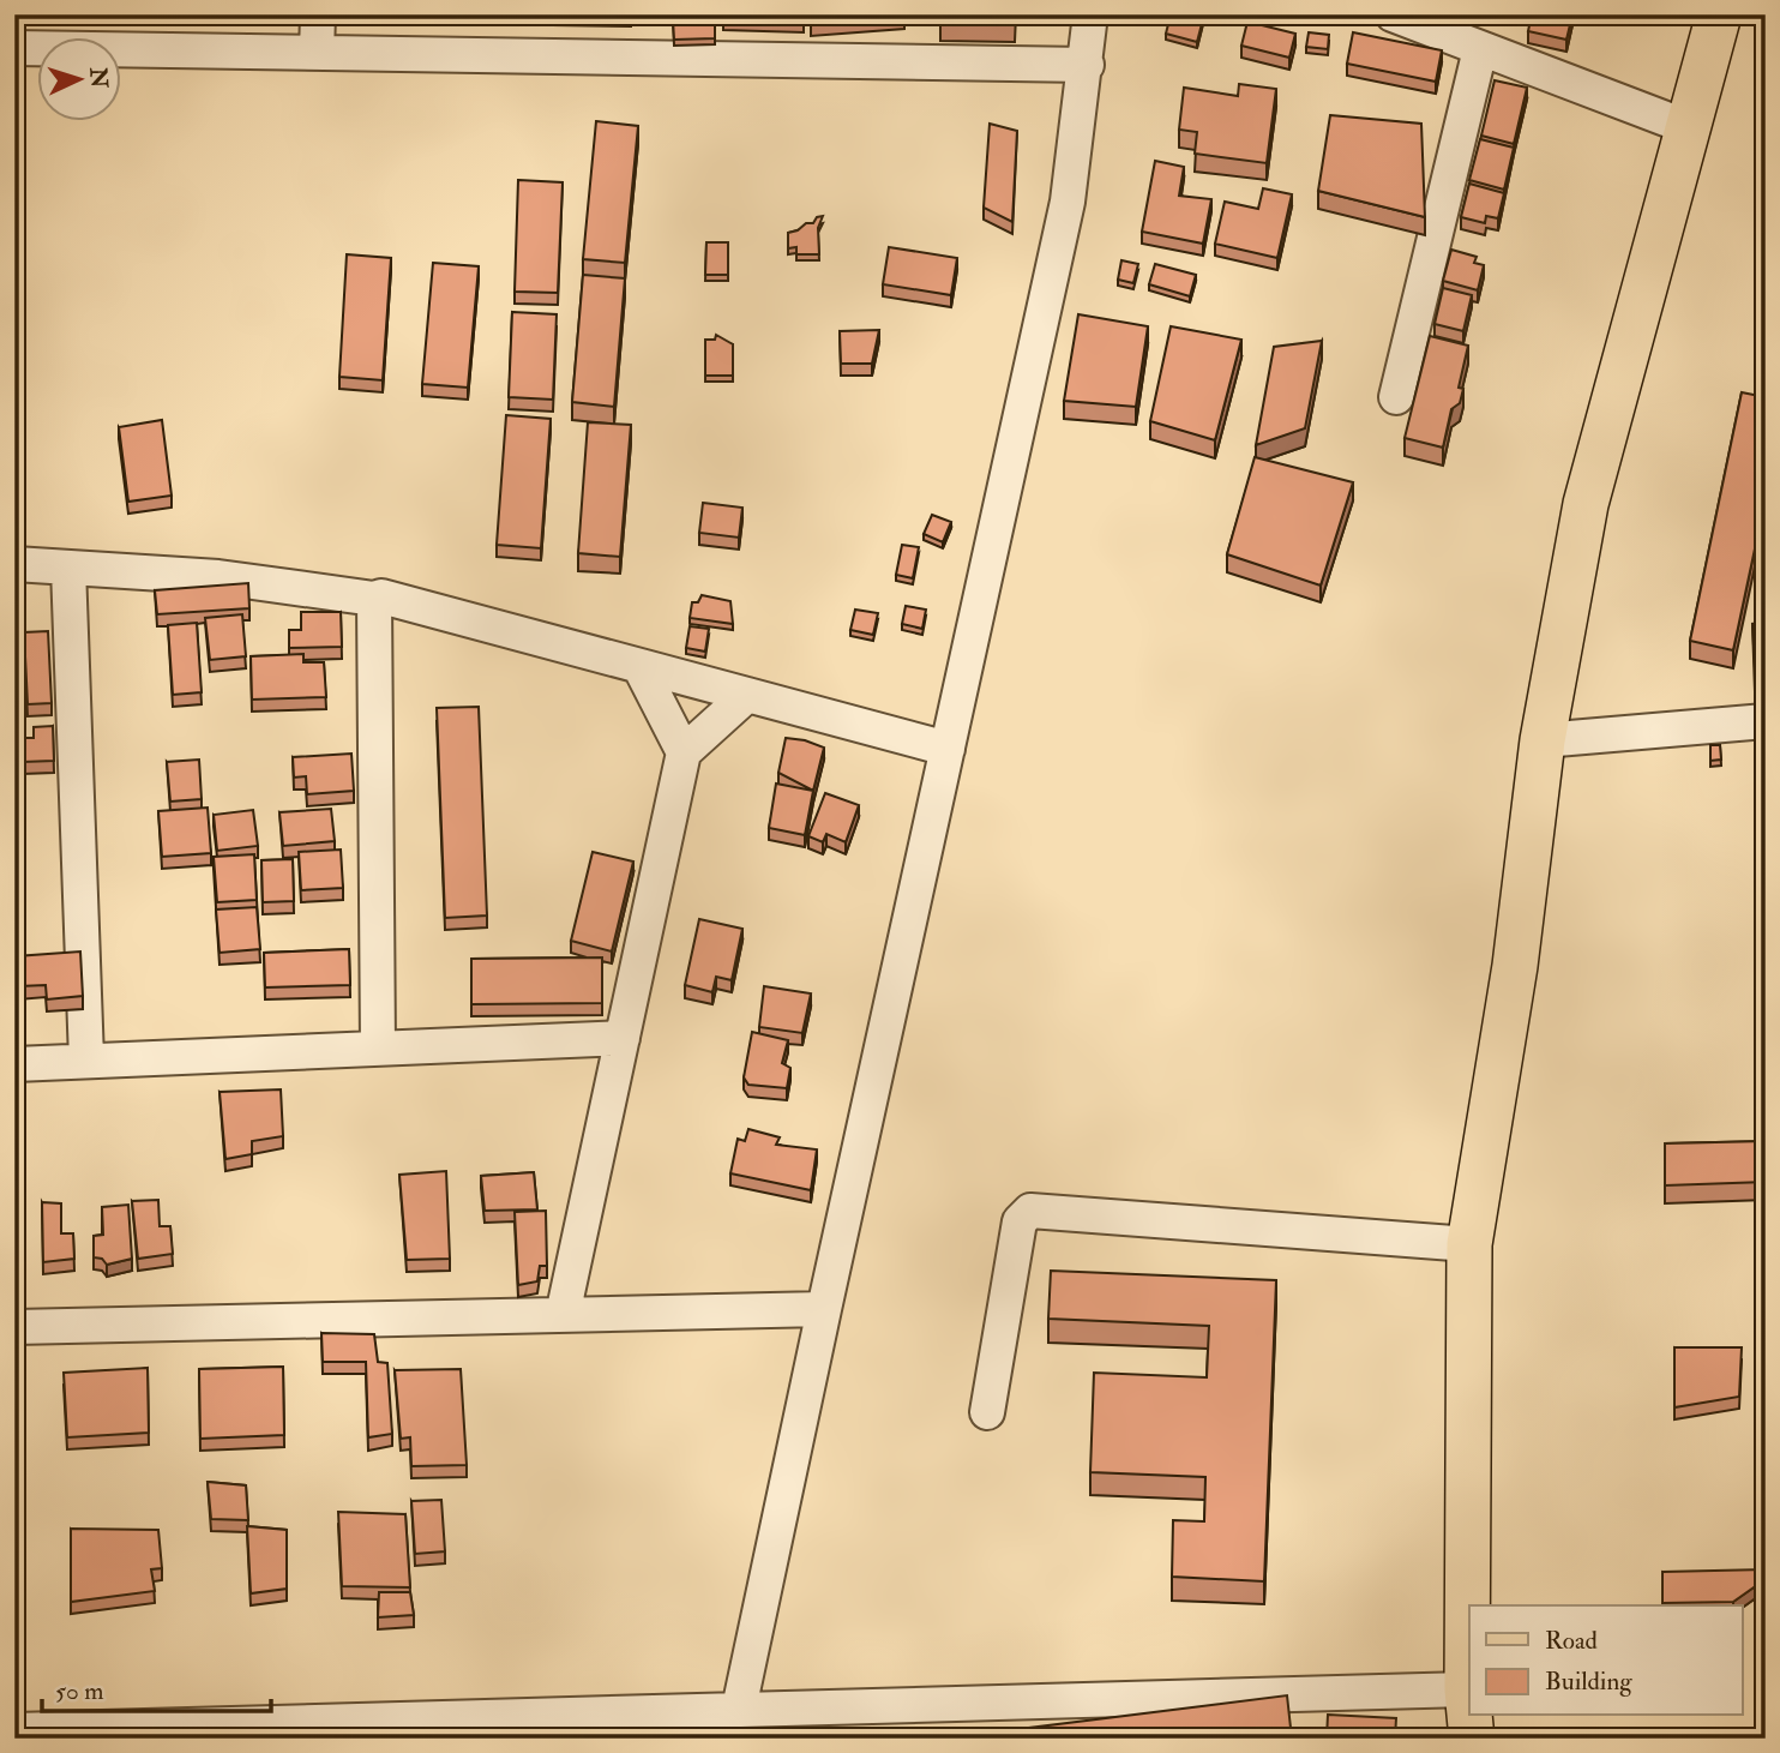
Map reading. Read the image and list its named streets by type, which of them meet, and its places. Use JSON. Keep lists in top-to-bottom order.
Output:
{
  "legend": ["Road", "Building"],
  "scale_bar": "50 m",
  "north": "right"
}
